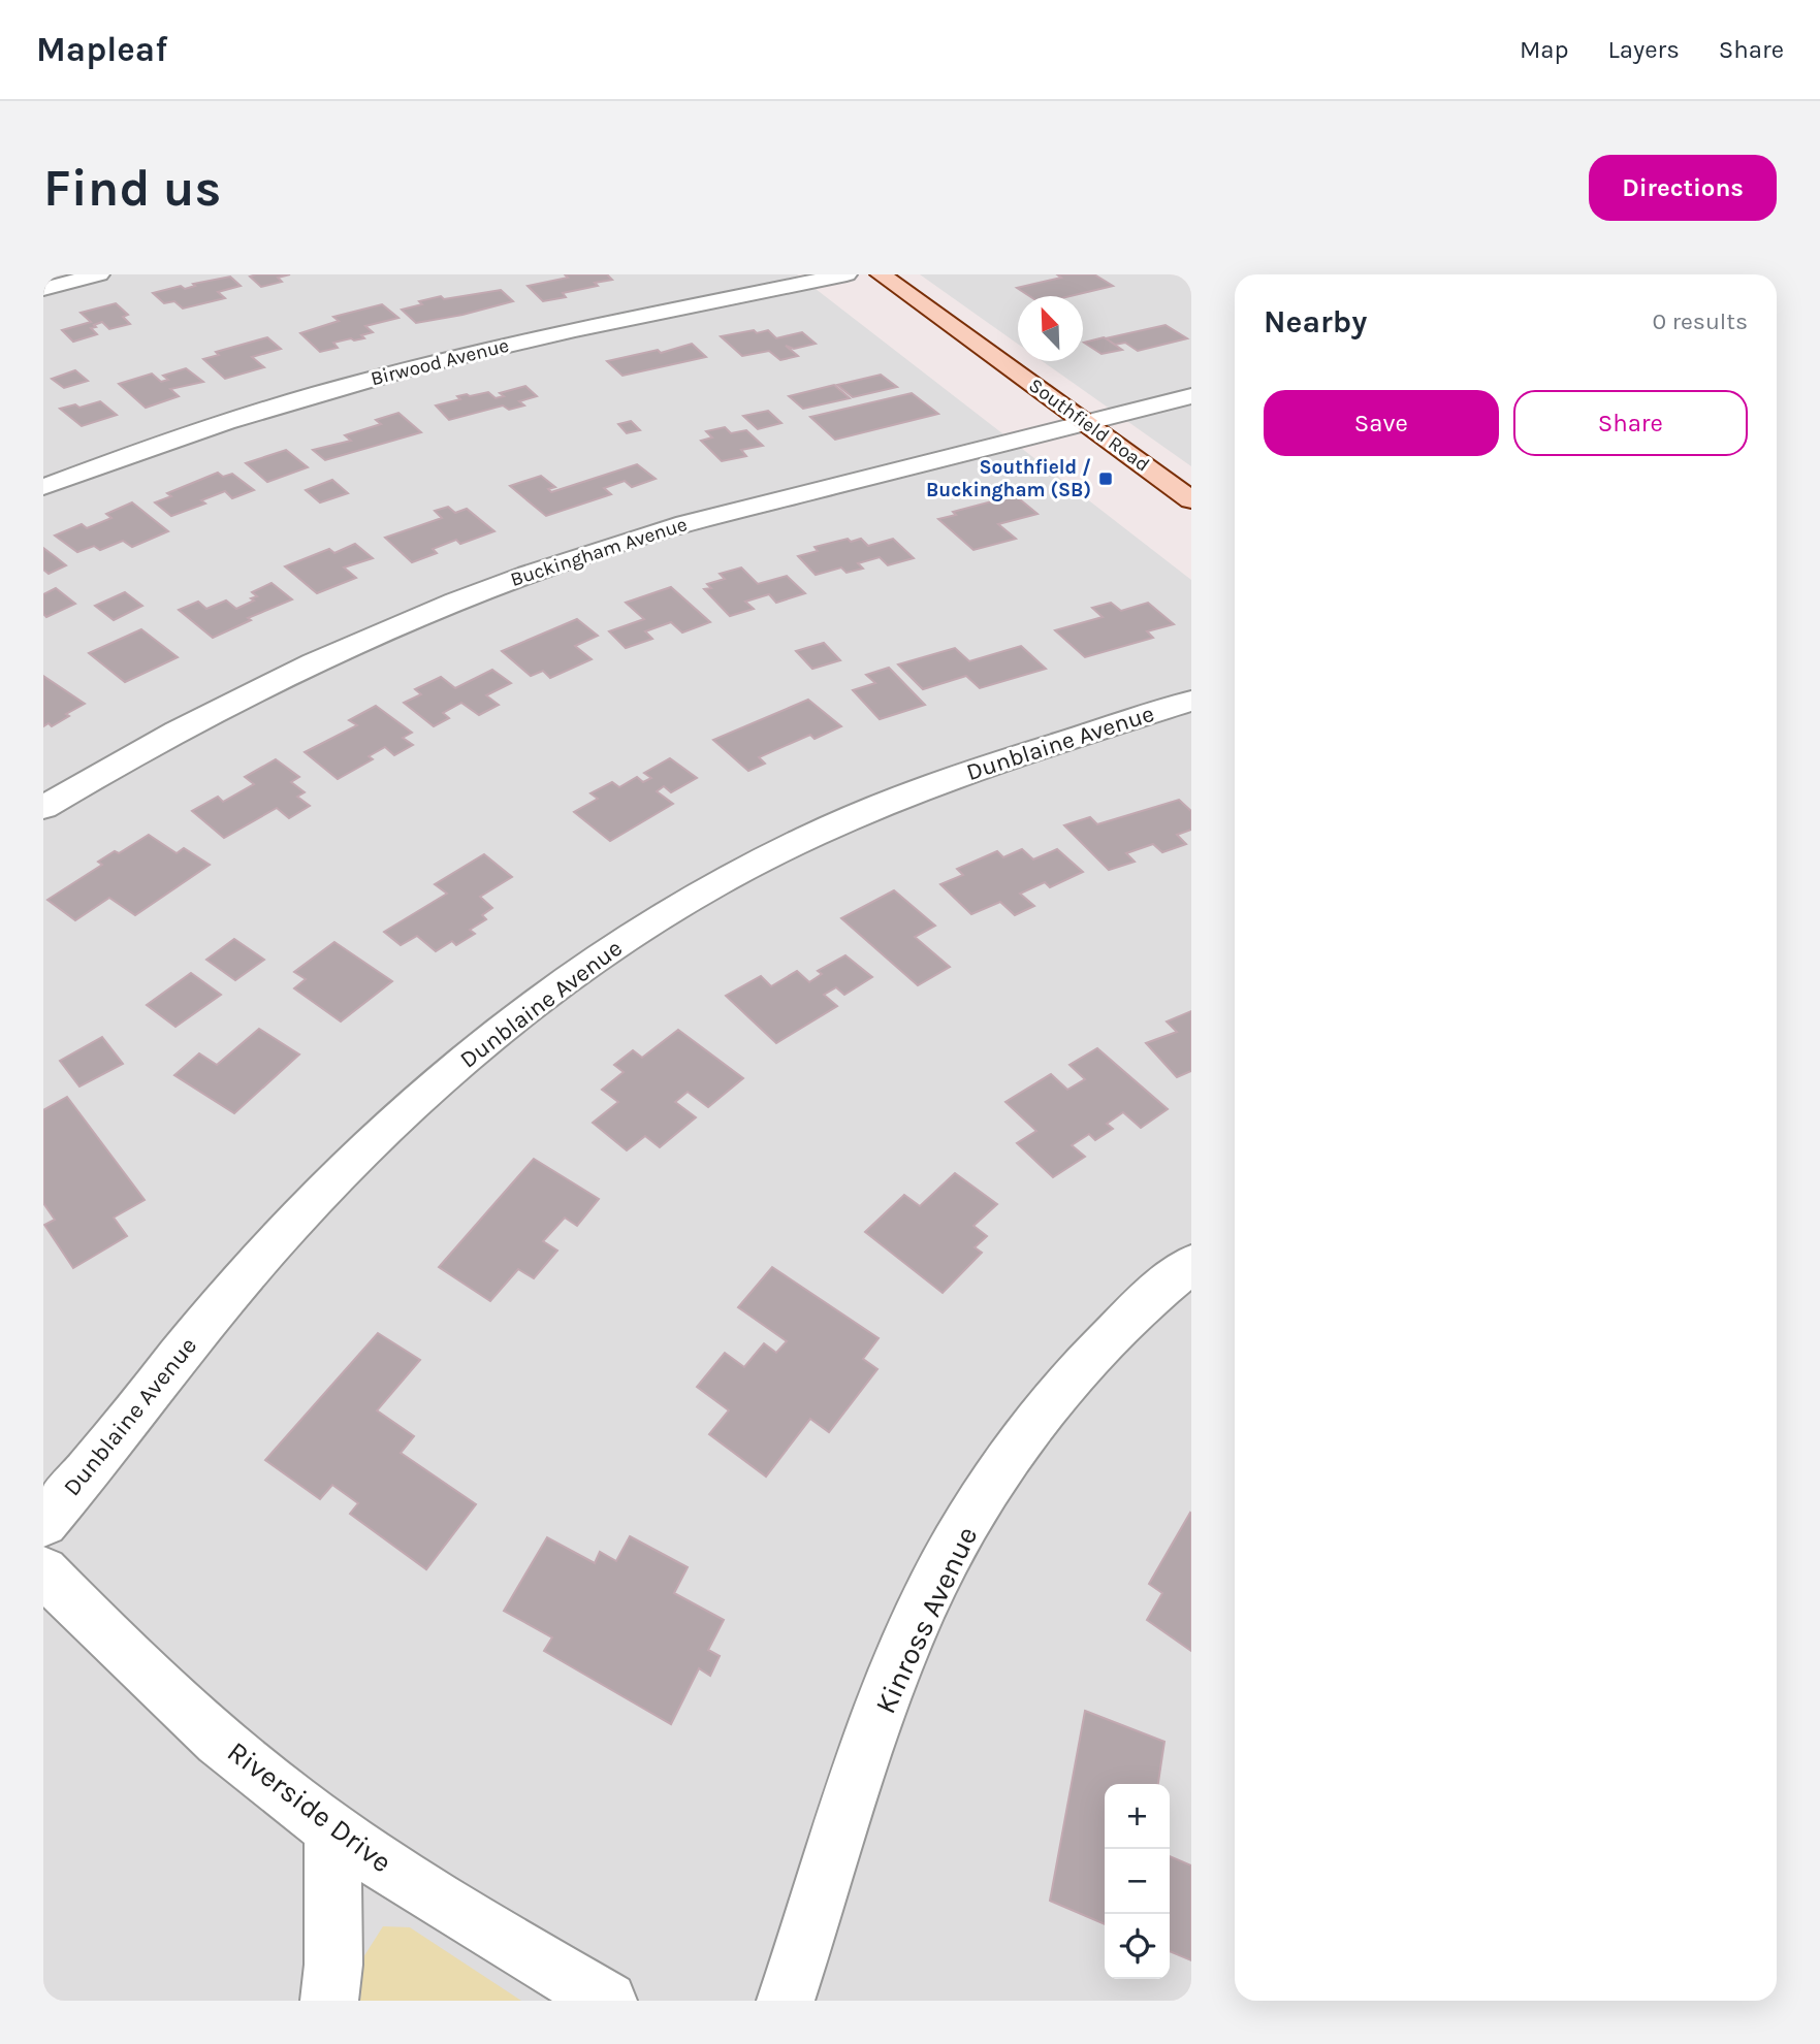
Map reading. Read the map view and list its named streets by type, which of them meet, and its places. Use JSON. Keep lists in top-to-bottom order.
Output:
{
  "streets": {
    "main road": ["Southfield Road"],
    "street": [
      "Birwood Avenue",
      "Buckingham Avenue",
      "Dunblaine Avenue",
      "Kinross Avenue",
      "Riverside Drive"
    ]
  },
  "crossings": [
    ["Southfield Road", "Buckingham Avenue"]
  ],
  "places": {
    "transit": ["Southfield / Buckingham (SB)"]
  },
  "north": "top left",
  "page": {
    "header": "Mapleaf",
    "nav": ["Map", "Layers", "Share"],
    "buttons": [
      "Directions",
      ["Save", "Share"]
    ],
    "title": "Find us",
    "heading": ["Nearby", "0 results"],
    "map_buttons": ["+", "−"]
  }
}
